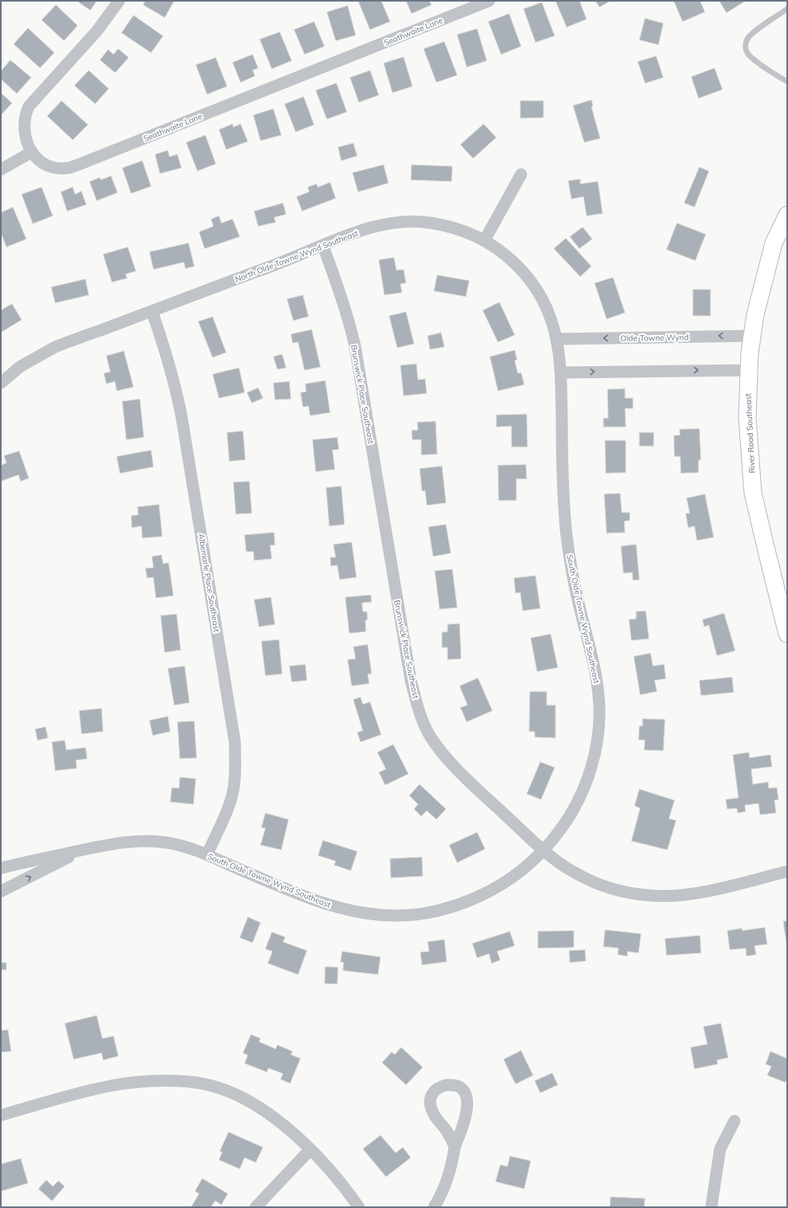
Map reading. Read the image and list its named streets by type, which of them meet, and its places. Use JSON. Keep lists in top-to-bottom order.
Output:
{
  "streets": {
    "main road": ["River Road Southeast"],
    "street": [
      "Seathwaite Lane",
      "North Olde Towne Wynd Southeast",
      "Olde Towne Wynd",
      "Brunswick Place Southeast",
      "Albemarle Place Southeast",
      "South Olde Towne Wynd Southeast"
    ]
  },
  "crossings": [
    ["North Olde Towne Wynd Southeast", "Olde Towne Wynd"],
    ["North Olde Towne Wynd Southeast", "Brunswick Place Southeast"],
    ["North Olde Towne Wynd Southeast", "Albemarle Place Southeast"],
    ["North Olde Towne Wynd Southeast", "South Olde Towne Wynd Southeast"],
    ["Olde Towne Wynd", "River Road Southeast"],
    ["Olde Towne Wynd", "South Olde Towne Wynd Southeast"],
    ["Brunswick Place Southeast", "South Olde Towne Wynd Southeast"],
    ["Albemarle Place Southeast", "South Olde Towne Wynd Southeast"]
  ]
}
